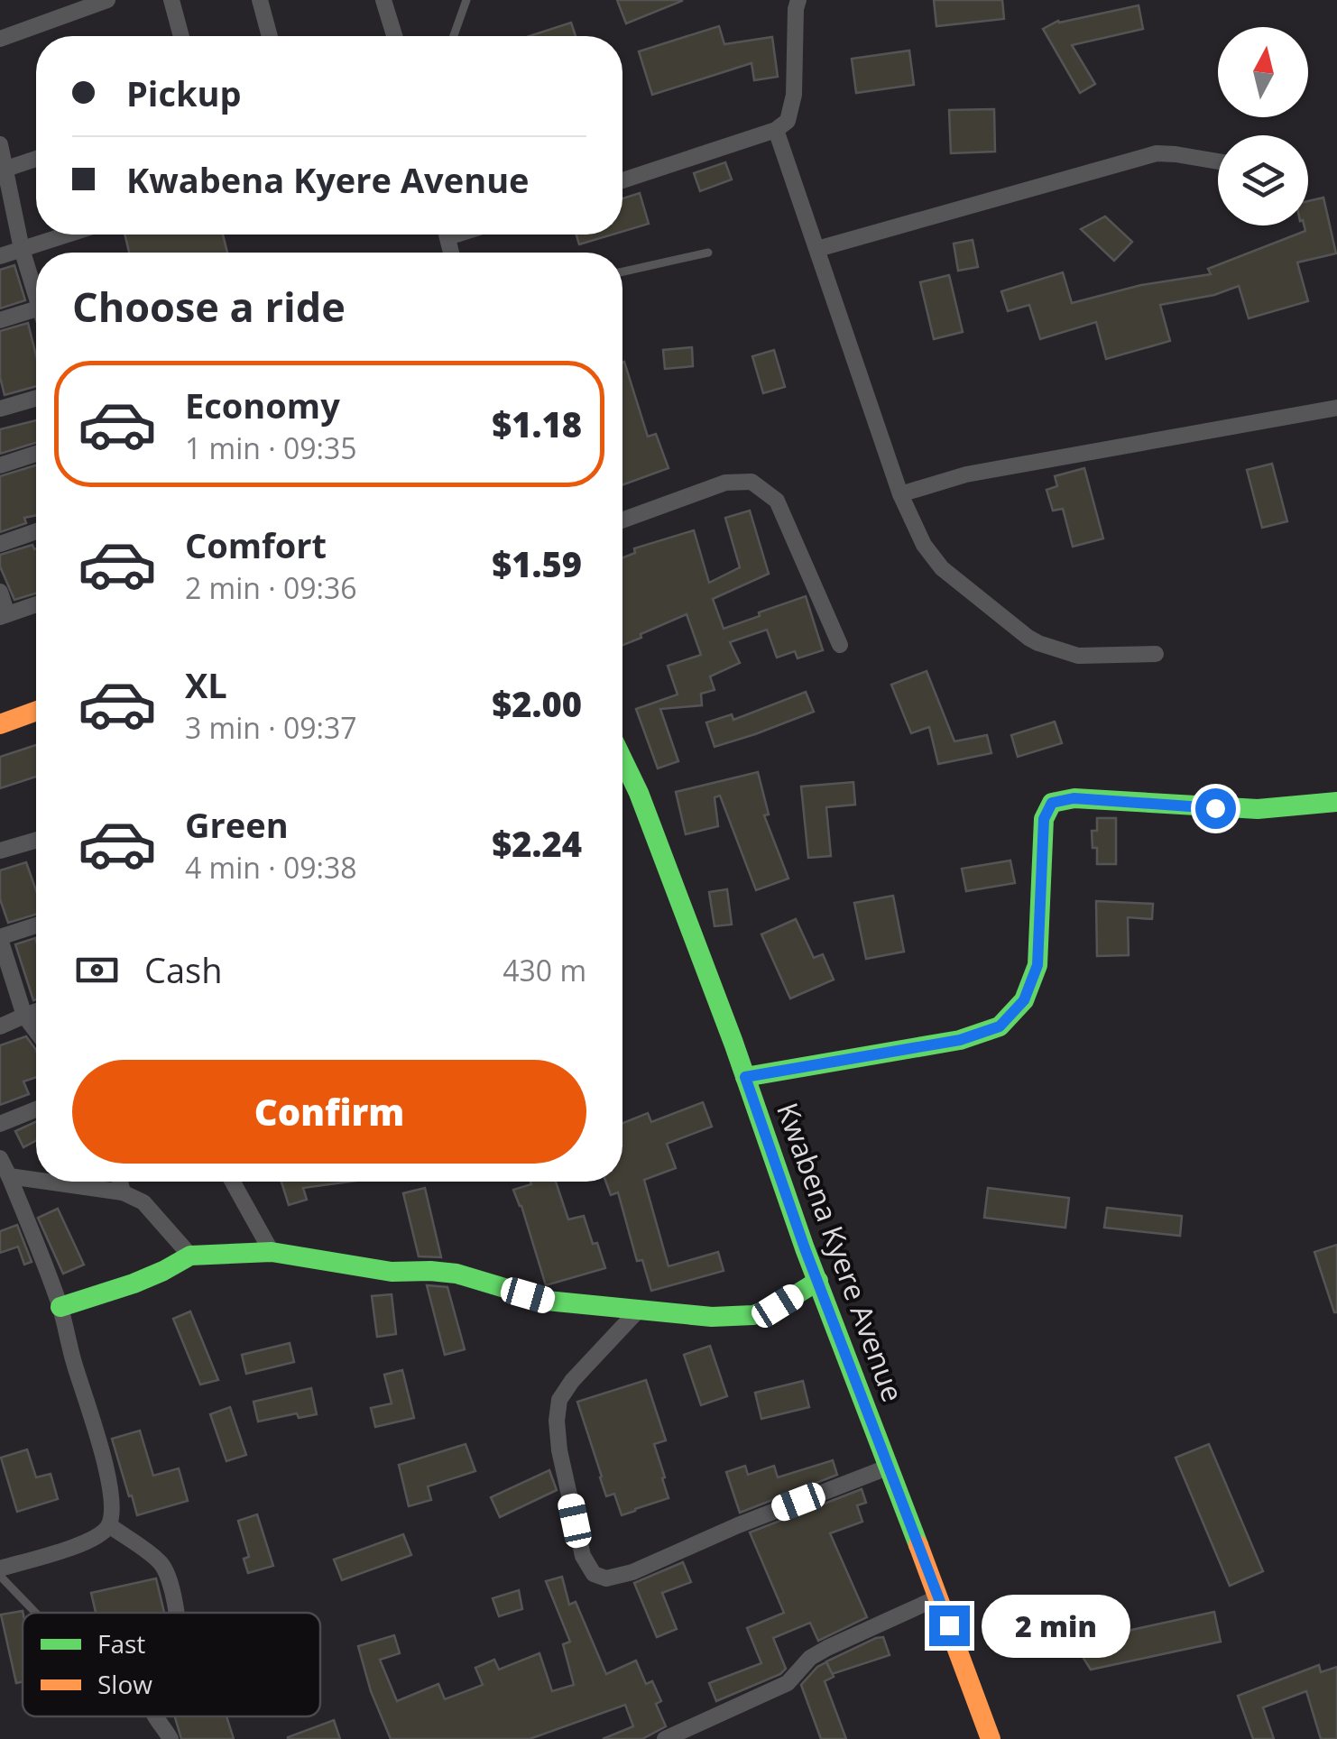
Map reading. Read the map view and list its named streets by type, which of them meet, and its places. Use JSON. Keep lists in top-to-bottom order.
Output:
{
  "streets": {
    "street": ["Kwabena Kyere Avenue"]
  },
  "legend": ["Fast", "Slow"],
  "north": "top",
  "page": {
    "banner": ["Pickup", "Kwabena Kyere Avenue"],
    "heading": "Choose a ride",
    "list": [
      {
        "name": "Economy",
        "note": "1 min · 09:35",
        "value": "$1.18"
      },
      {
        "name": "Comfort",
        "note": "2 min · 09:36",
        "value": "$1.59"
      },
      {
        "name": "XL",
        "note": "3 min · 09:37",
        "value": "$2.00"
      },
      {
        "name": "Green",
        "note": "4 min · 09:38",
        "value": "$2.24"
      }
    ],
    "pay": ["Cash", "430 m"],
    "buttons": "Confirm",
    "bubble": "2 min"
  }
}
